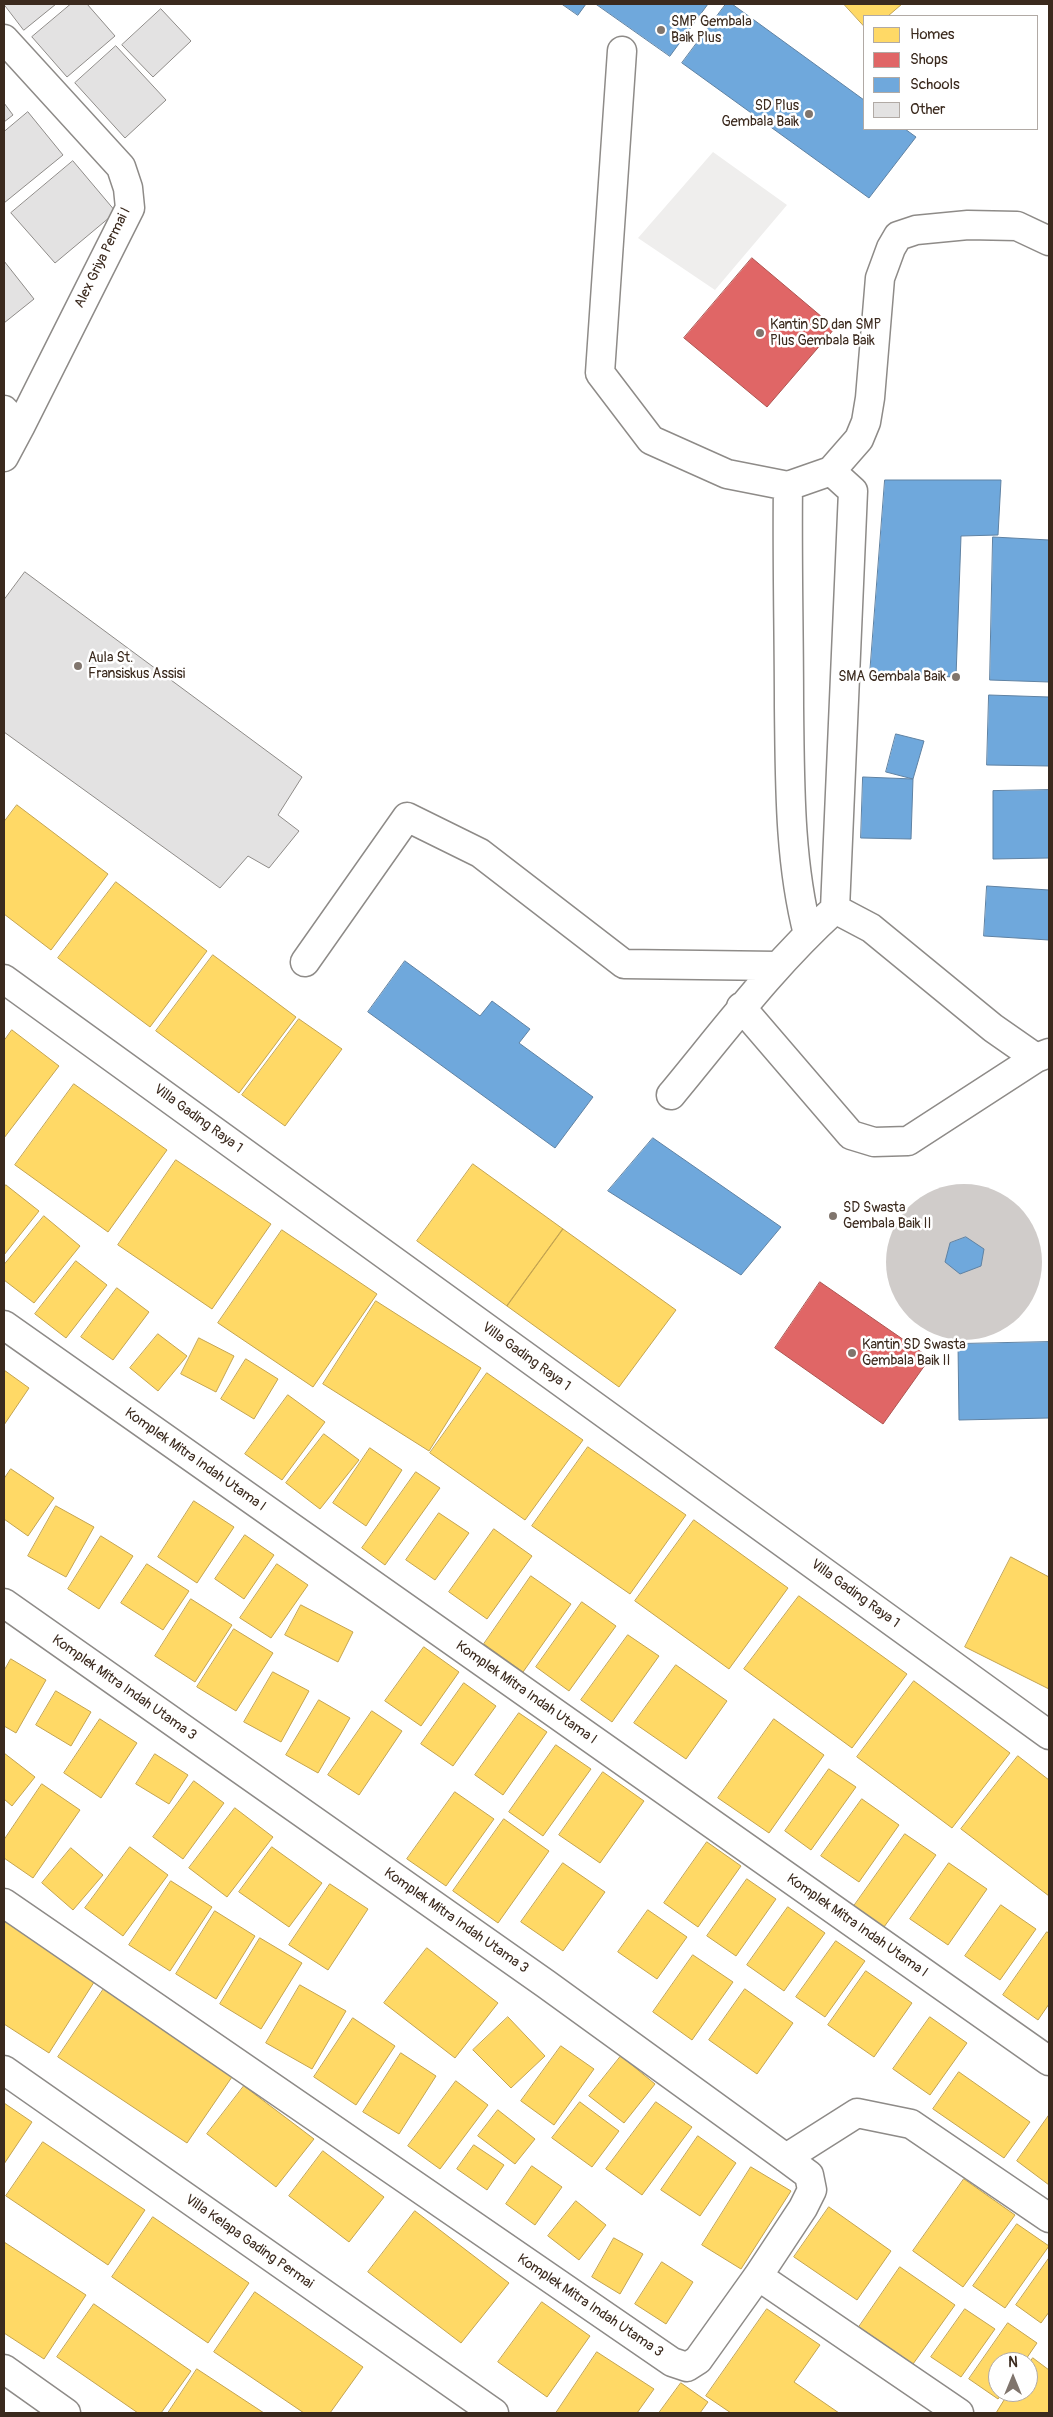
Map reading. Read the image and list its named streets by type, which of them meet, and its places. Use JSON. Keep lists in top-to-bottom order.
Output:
{
  "streets": {
    "street": [
      "Alex Griya Permai I",
      "Villa Gading Raya 1",
      "Komplek Mitra Indah Utama I",
      "Komplek Mitra Indah Utama 3",
      "Villa Kelapa Gading Permai"
    ]
  },
  "places": [
    "SMP Gembala Baik Plus",
    "SD Plus Gembala Baik",
    "Kantin SD dan SMP Plus Gembala Baik",
    "Aula St. Fransiskus Assisi",
    "SMA Gembala Baik",
    "SD Swasta Gembala Baik II",
    "Kantin SD Swasta Gembala Baik II"
  ],
  "legend": [
    "Homes",
    "Shops",
    "Schools",
    "Other"
  ],
  "north": "top"
}
